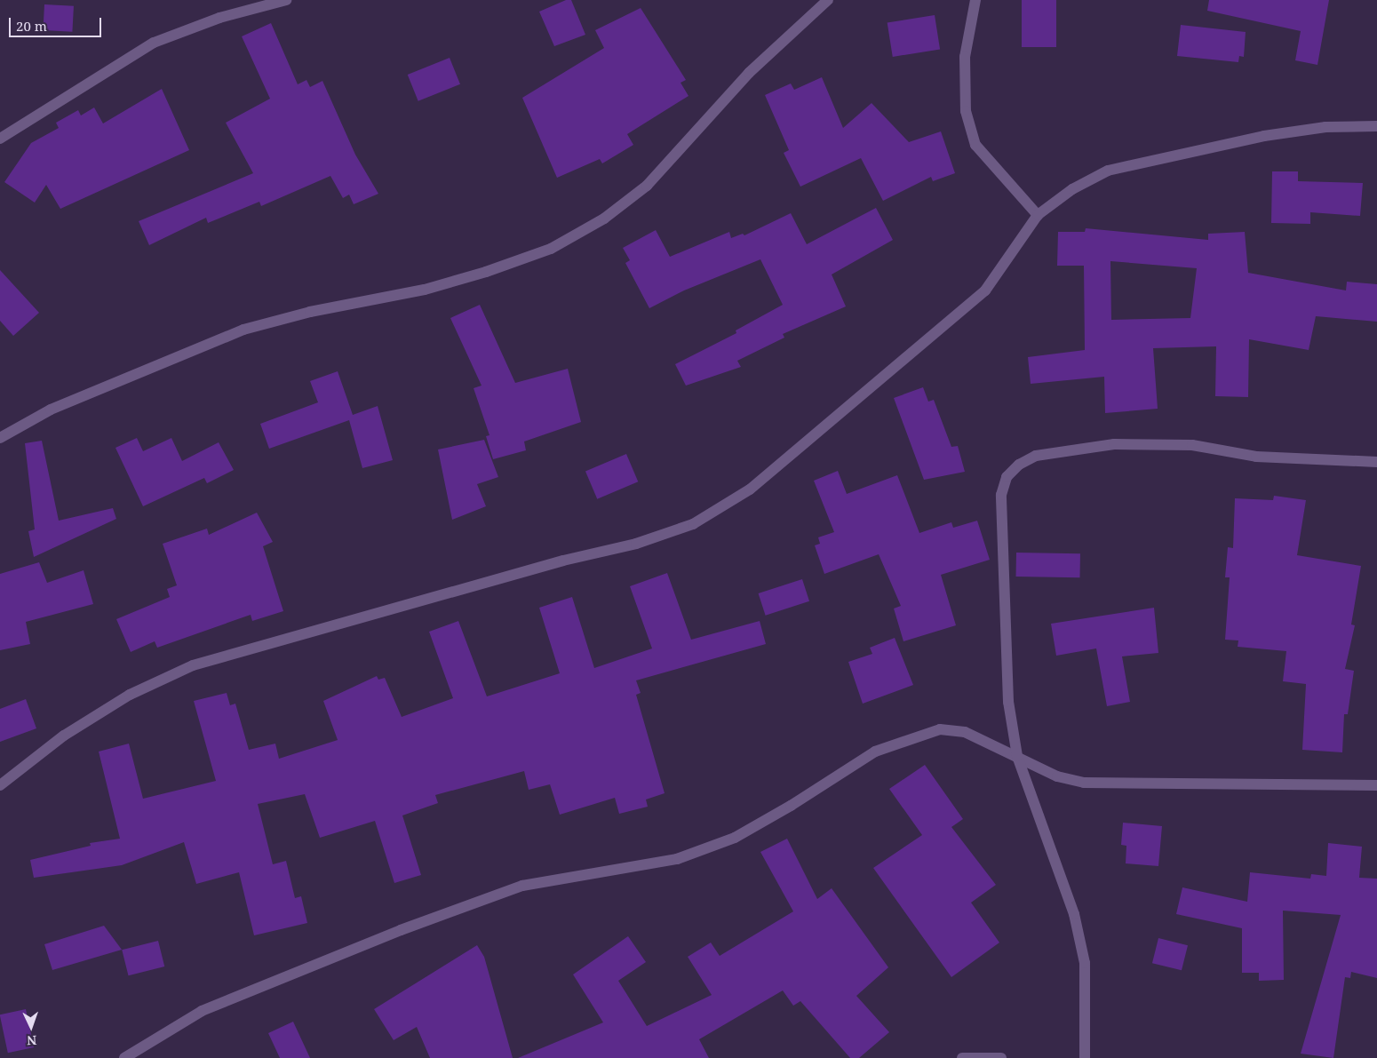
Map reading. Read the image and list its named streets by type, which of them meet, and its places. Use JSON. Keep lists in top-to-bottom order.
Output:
{
  "scale_bar": "20 m",
  "north": "bottom"
}
